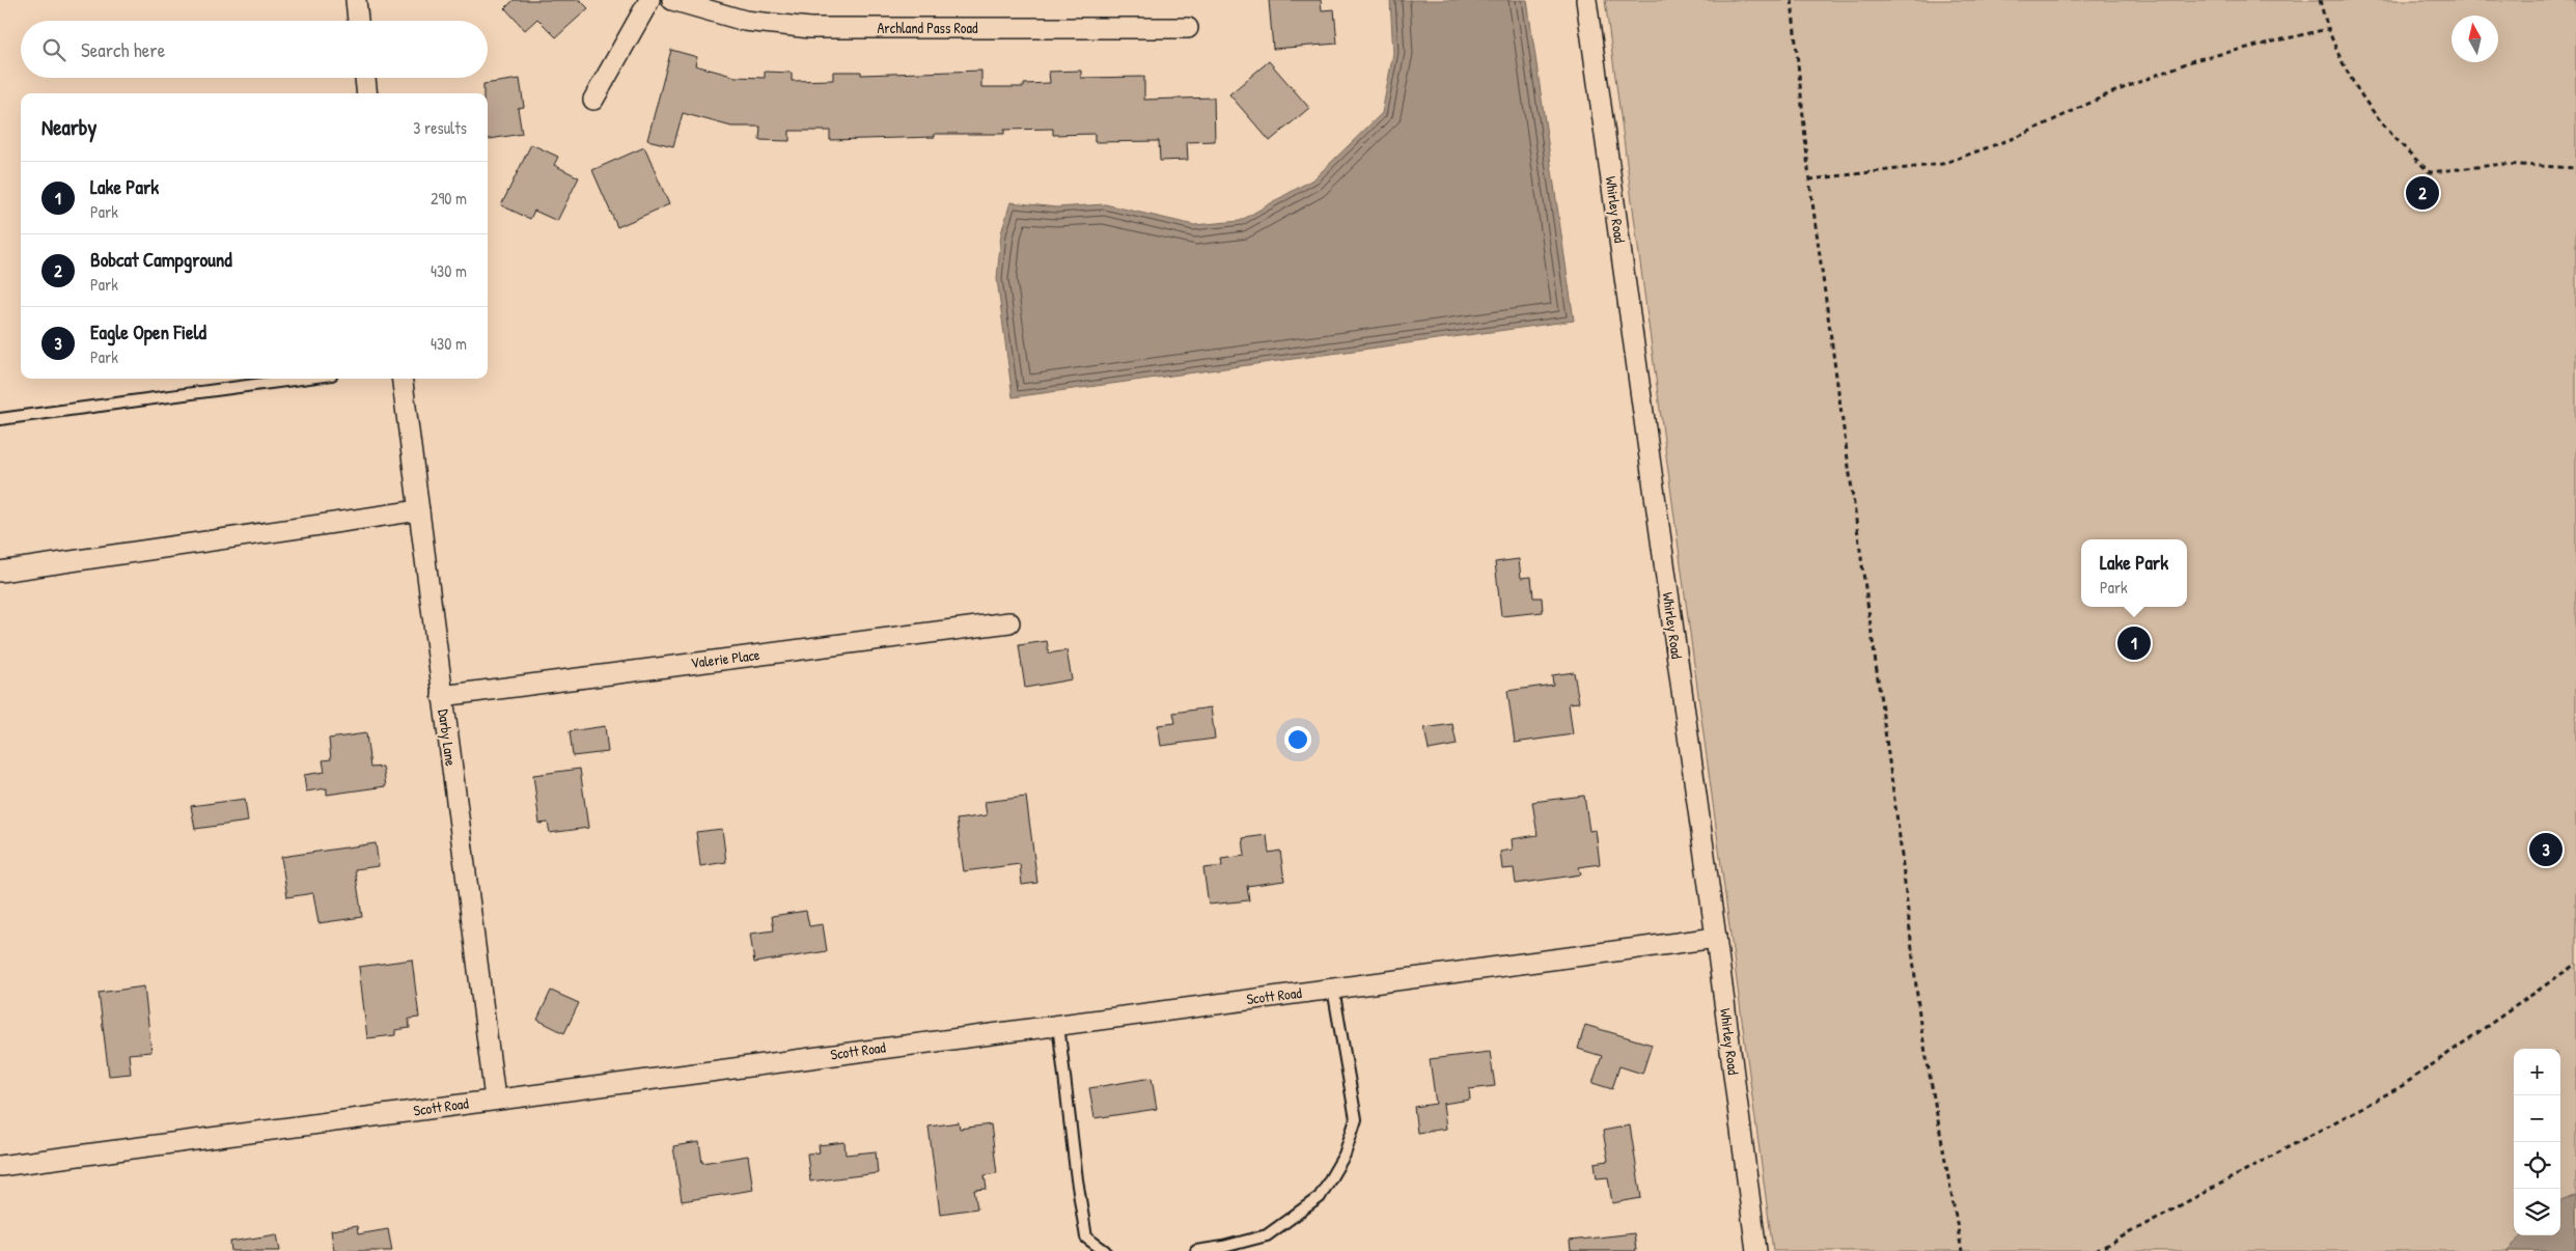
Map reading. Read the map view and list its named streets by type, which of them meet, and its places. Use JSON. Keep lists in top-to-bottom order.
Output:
{
  "streets": {
    "street": [
      "Archland Pass Road",
      "Whirley Road",
      "Valerie Place",
      "Darby Lane",
      "Scott Road"
    ]
  },
  "crossings": [
    ["Whirley Road", "Scott Road"],
    ["Valerie Place", "Darby Lane"],
    ["Darby Lane", "Scott Road"]
  ],
  "north": "top",
  "page": {
    "search": "Search here",
    "heading": ["Nearby", "3 results"],
    "list": [
      {
        "mark": "1",
        "name": "Lake Park",
        "note": "Park",
        "value": "290 m"
      },
      {
        "mark": "2",
        "name": "Bobcat Campground",
        "note": "Park",
        "value": "430 m"
      },
      {
        "mark": "3",
        "name": "Eagle Open Field",
        "note": "Park",
        "value": "430 m"
      }
    ],
    "pins": ["2", "1", "3"],
    "popup": ["Lake Park", "Park"],
    "map_buttons": ["+", "−"]
  }
}
